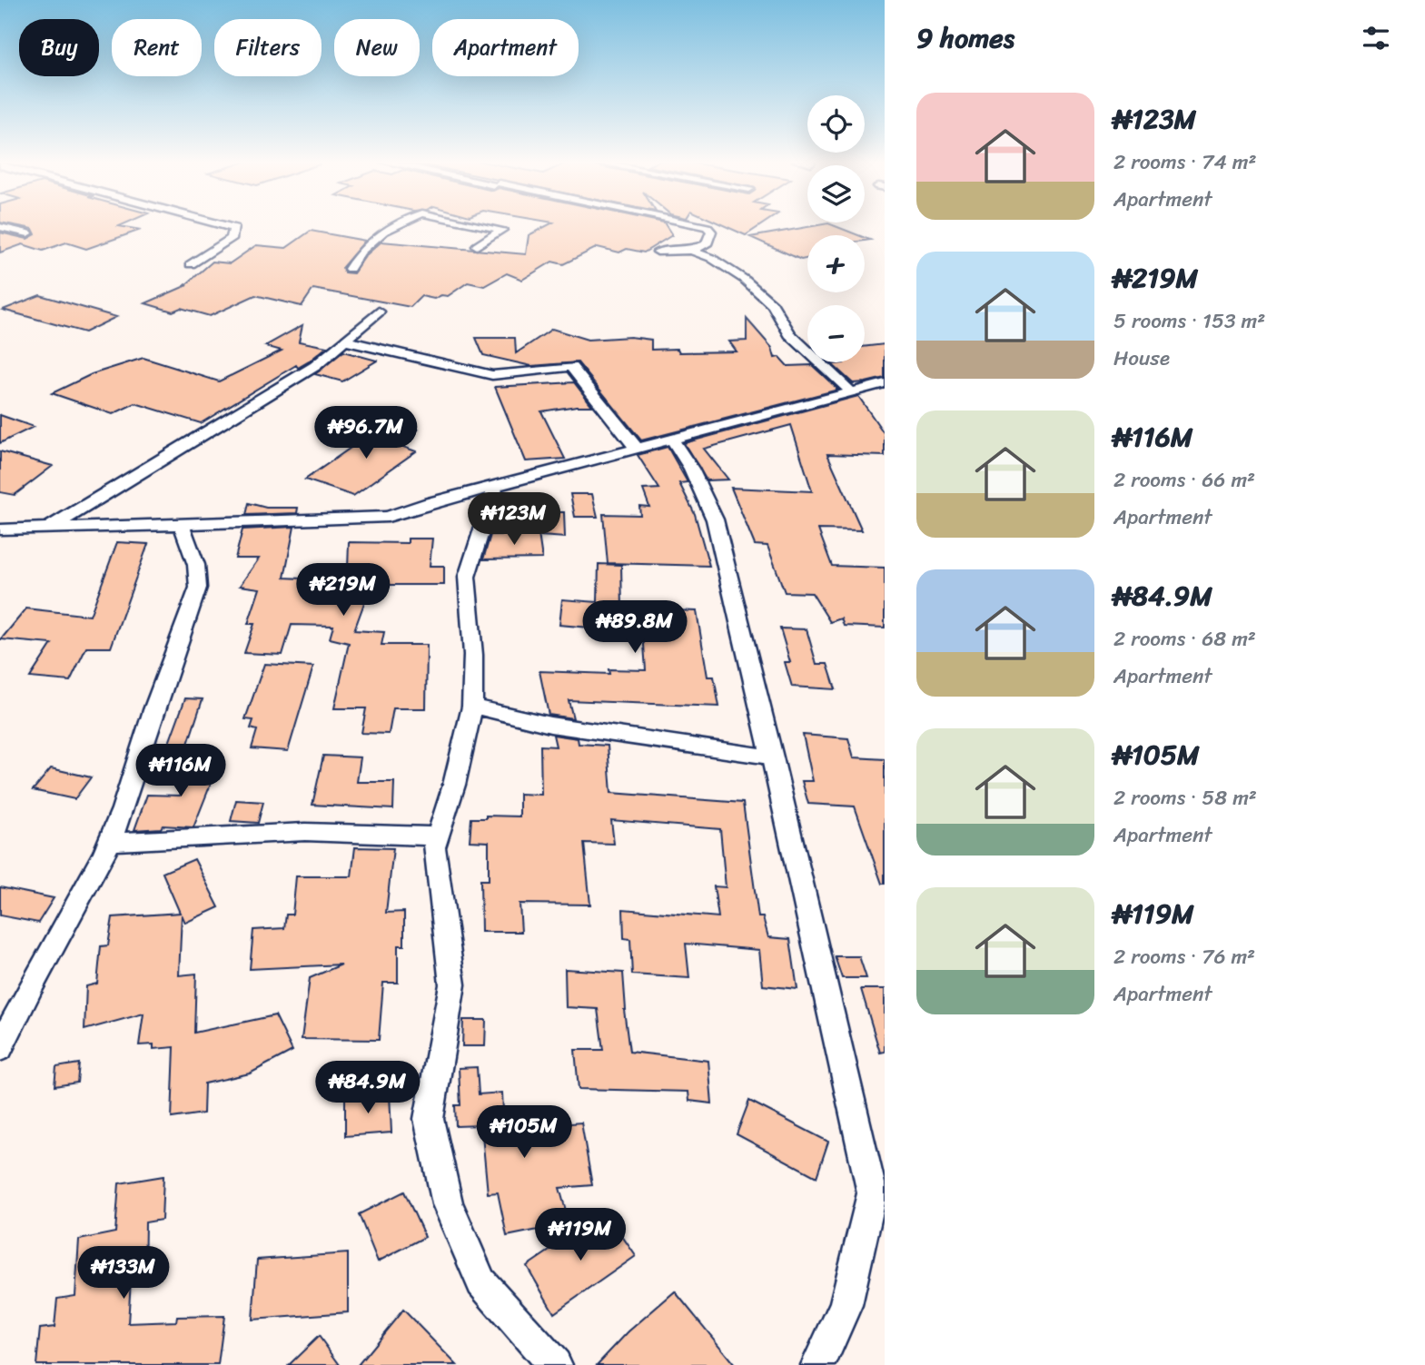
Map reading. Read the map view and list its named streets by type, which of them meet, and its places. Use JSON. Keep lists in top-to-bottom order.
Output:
{
  "page": {
    "heading": "9 homes",
    "chip": [
      "Buy",
      "Rent",
      "Filters",
      "New",
      "Apartment"
    ],
    "list": [
      {
        "name": "₦123M",
        "note": "2 rooms · 74 m² · Apartment"
      },
      {
        "name": "₦219M",
        "note": "5 rooms · 153 m² · House"
      },
      {
        "name": "₦116M",
        "note": "2 rooms · 66 m² · Apartment"
      },
      {
        "name": "₦84.9M",
        "note": "2 rooms · 68 m² · Apartment"
      },
      {
        "name": "₦105M",
        "note": "2 rooms · 58 m² · Apartment"
      },
      {
        "name": "₦119M",
        "note": "2 rooms · 76 m² · Apartment"
      }
    ],
    "map_buttons": ["+", "−"],
    "price": [
      "₦96.7M",
      "₦123M",
      "₦219M",
      "₦89.8M",
      "₦116M",
      "₦84.9M",
      "₦105M",
      "₦119M",
      "₦133M"
    ]
  }
}
